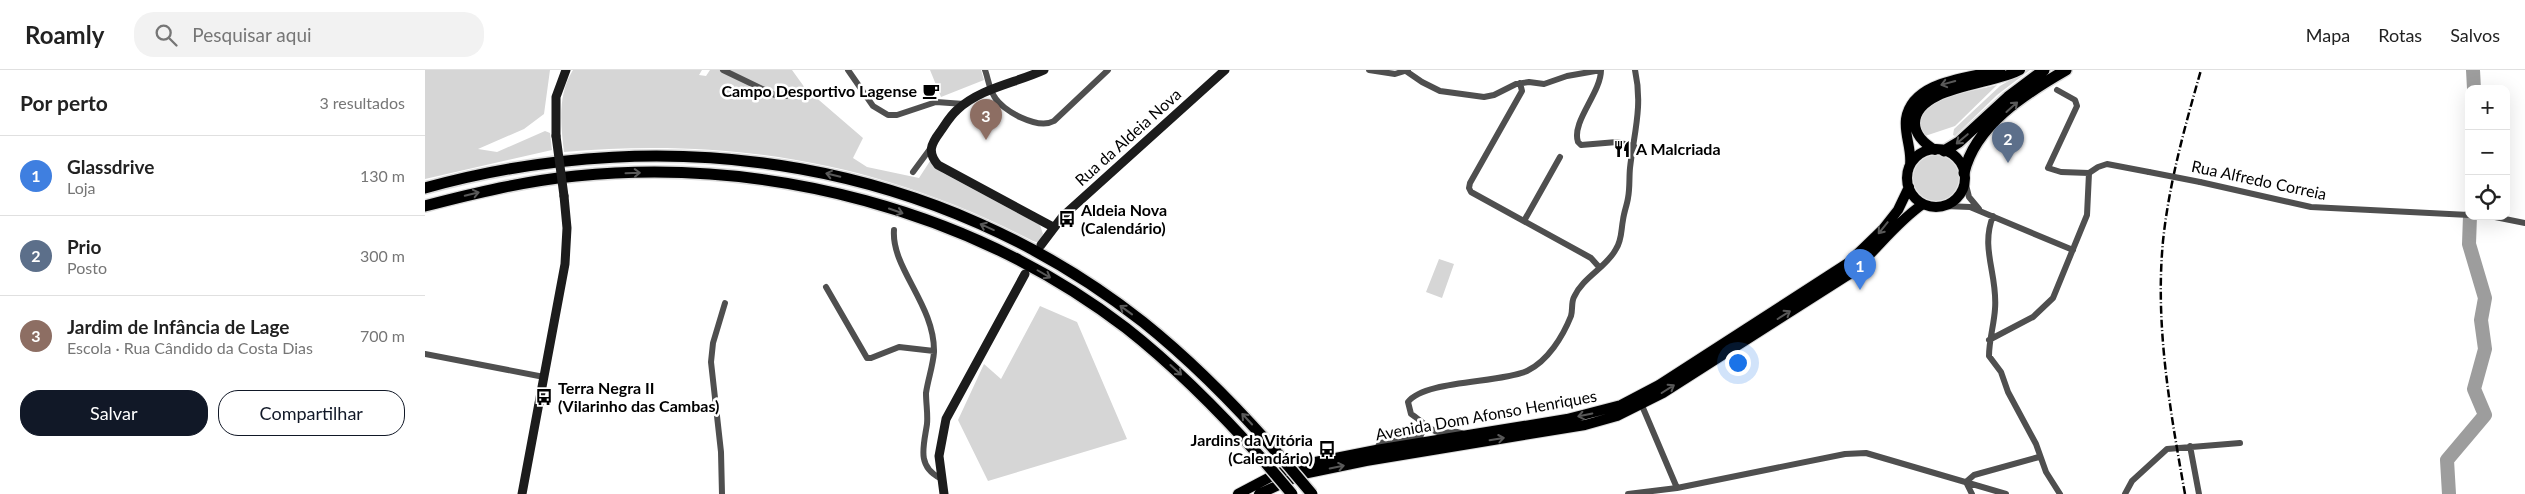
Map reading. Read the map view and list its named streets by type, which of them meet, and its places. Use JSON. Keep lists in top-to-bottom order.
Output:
{
  "streets": {
    "main road": ["Avenida Dom Afonso Henriques"],
    "street": ["Rua da Aldeia Nova", "Rua Alfredo Correia"]
  },
  "places": {
    "cafe": ["Campo Desportivo Lagense"],
    "restaurant": ["A Malcriada"],
    "bus stop": ["Aldeia Nova (Calendário)", "Terra Negra II (Vilarinho das Cambas)", "Jardins da Vitória (Calendário)"]
  },
  "page": {
    "header": "Roamly",
    "search": "Pesquisar aqui",
    "nav": ["Mapa", "Rotas", "Salvos"],
    "heading": ["Por perto", "3 resultados"],
    "map_buttons": ["+", "−"],
    "pins": ["3", "2", "1"],
    "list": [
      {
        "mark": "1",
        "name": "Glassdrive",
        "note": "Loja",
        "value": "130 m"
      },
      {
        "mark": "2",
        "name": "Prio",
        "note": "Posto",
        "value": "300 m"
      },
      {
        "mark": "3",
        "name": "Jardim de Infância de Lage",
        "note": "Escola · Rua Cândido da Costa Dias",
        "value": "700 m"
      }
    ],
    "buttons": ["Salvar", "Compartilhar"]
  }
}
